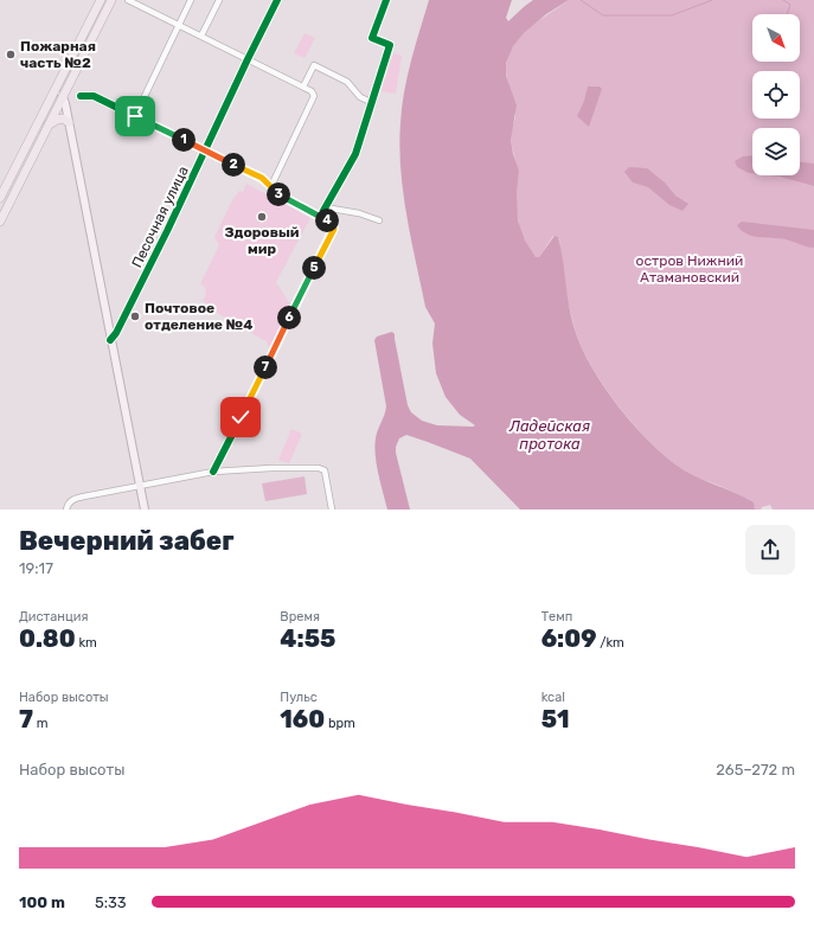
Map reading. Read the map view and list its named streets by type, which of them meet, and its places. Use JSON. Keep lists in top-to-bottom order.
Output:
{
  "streets": {
    "street": ["Песочная улица"]
  },
  "water": ["Ладейская протока"],
  "parks": ["остров Нижний Атамановский"],
  "places": ["Пожарная часть №2", "Здоровый мир", "Почтовое отделение №4"],
  "north": "bottom right",
  "page": {
    "pins": [
      "1",
      "2",
      "3",
      "4",
      "5",
      "6",
      "7"
    ],
    "heading": ["Вечерний забег", "19:17"],
    "stats": [
      ["Дистанция", "0.80 km"],
      ["Время", "4:55"],
      ["Темп", "6:09 /km"],
      ["Набор высоты", "7 m"],
      ["Пульс", "160 bpm"],
      ["kcal", "51"]
    ],
    "chart": ["Набор высоты", "265–272 m"],
    "list": [
      {
        "name": "100 m",
        "note": "5:33"
      }
    ]
  }
}
